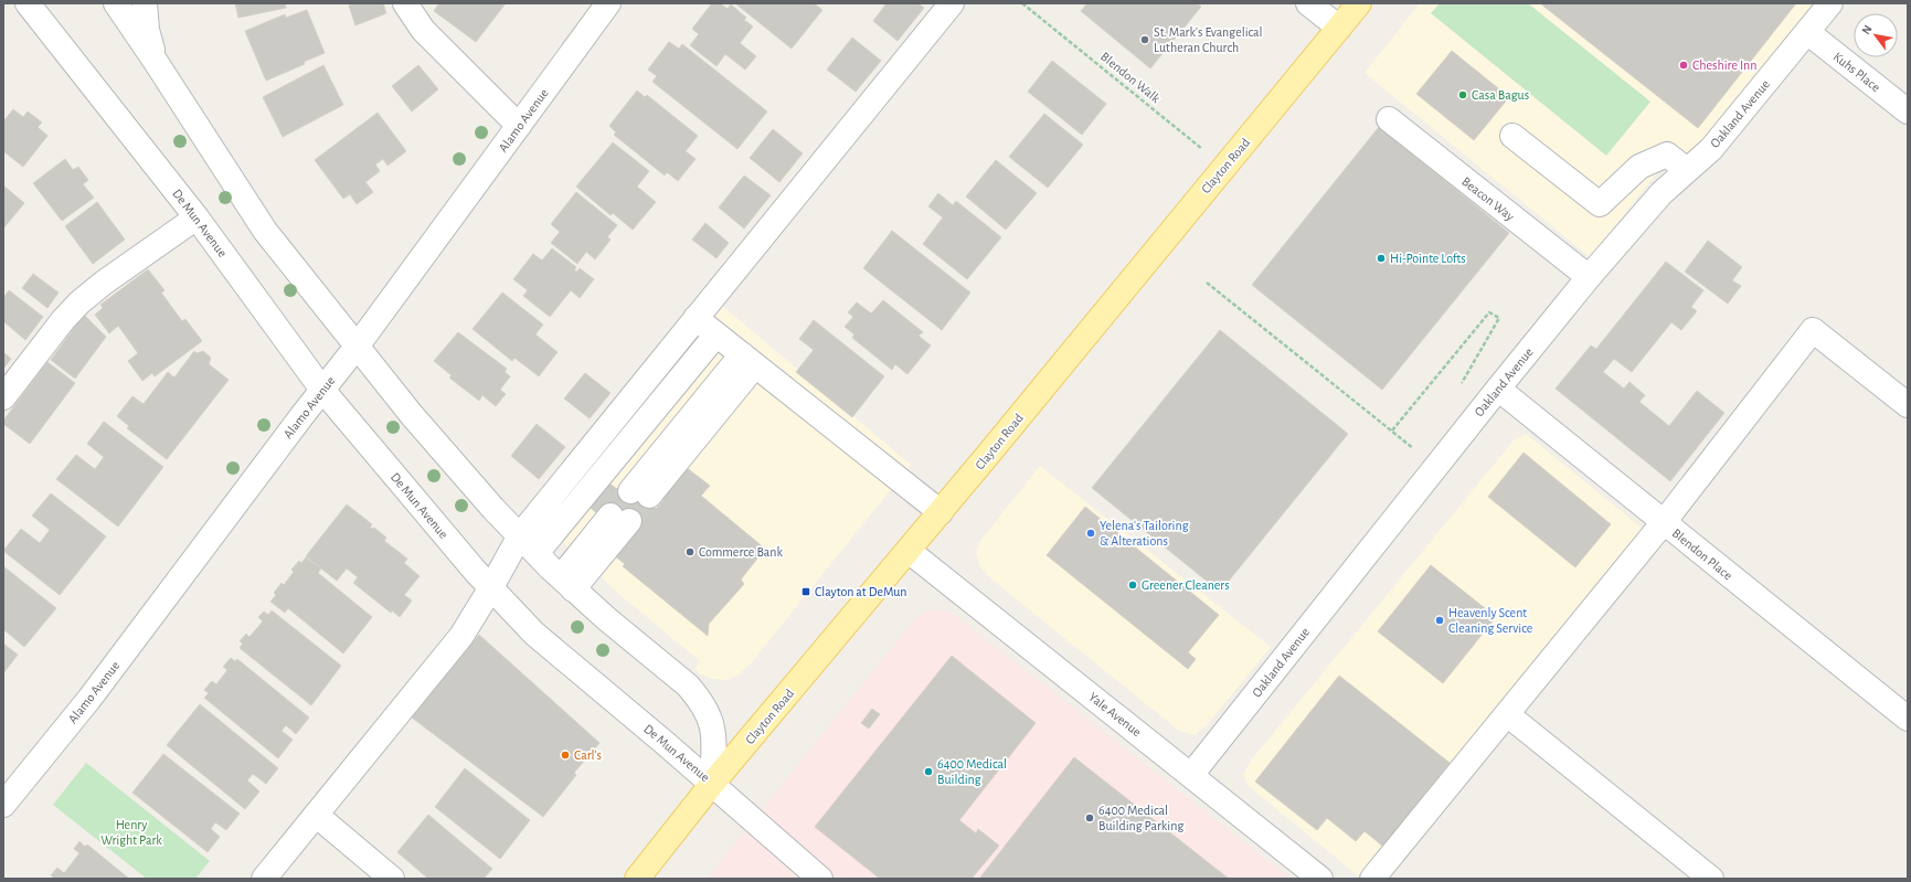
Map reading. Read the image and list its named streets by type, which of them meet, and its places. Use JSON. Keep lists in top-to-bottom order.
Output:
{
  "streets": {
    "main road": ["Clayton Road"],
    "street": [
      "Kuhs Place",
      "Oakland Avenue",
      "Alamo Avenue",
      "Beacon Way",
      "De Mun Avenue",
      "Blendon Place",
      "Yale Avenue"
    ],
    "path": ["Blendon Walk"]
  },
  "crossings": [
    ["Kuhs Place", "Oakland Avenue"],
    ["Blendon Walk", "Clayton Road"],
    ["Oakland Avenue", "Beacon Way"],
    ["Oakland Avenue", "Blendon Place"],
    ["Oakland Avenue", "Yale Avenue"],
    ["Alamo Avenue", "De Mun Avenue"],
    ["Clayton Road", "De Mun Avenue"],
    ["Clayton Road", "Yale Avenue"]
  ],
  "parks": ["Henry Wright Park"],
  "places": {
    "other": [
      "St. Mark's Evangelical Lutheran Church",
      "Cheshire Inn",
      "Casa Bagus",
      "Hi-Pointe Lofts",
      "Yelena's Tailoring & Alterations",
      "Commerce Bank",
      "Greener Cleaners",
      "Heavenly Scent Cleaning Service",
      "Carl's",
      "6400 Medical Building",
      "6400 Medical Building Parking"
    ],
    "transit": ["Clayton at DeMun"]
  },
  "north": "top left"
}
